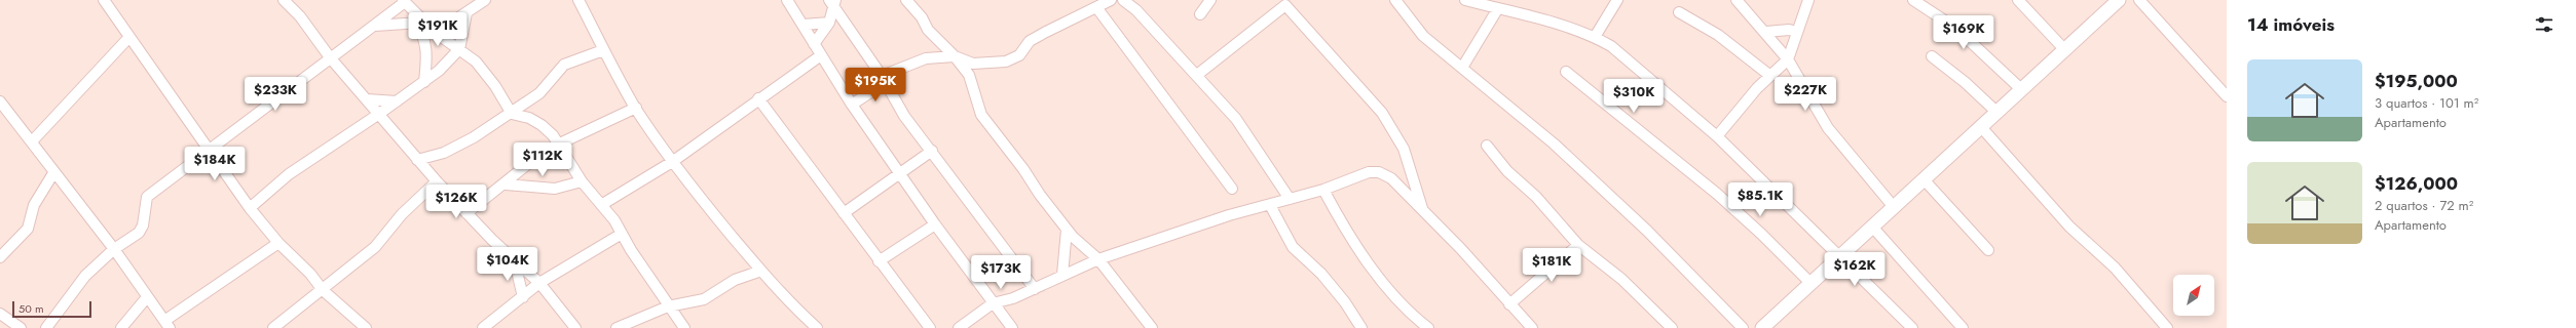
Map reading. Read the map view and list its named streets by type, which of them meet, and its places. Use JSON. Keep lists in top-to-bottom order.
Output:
{
  "scale_bar": "50 m",
  "north": "top right",
  "page": {
    "heading": "14 imóveis",
    "price": [
      "$191K",
      "$169K",
      "$195K",
      "$233K",
      "$227K",
      "$310K",
      "$112K",
      "$184K",
      "$85.1K",
      "$126K",
      "$104K",
      "$181K",
      "$162K",
      "$173K"
    ],
    "list": [
      {
        "name": "$195,000",
        "note": "3 quartos · 101 m² · Apartamento"
      },
      {
        "name": "$126,000",
        "note": "2 quartos · 72 m² · Apartamento"
      }
    ],
    "scale": "50 m"
  }
}
